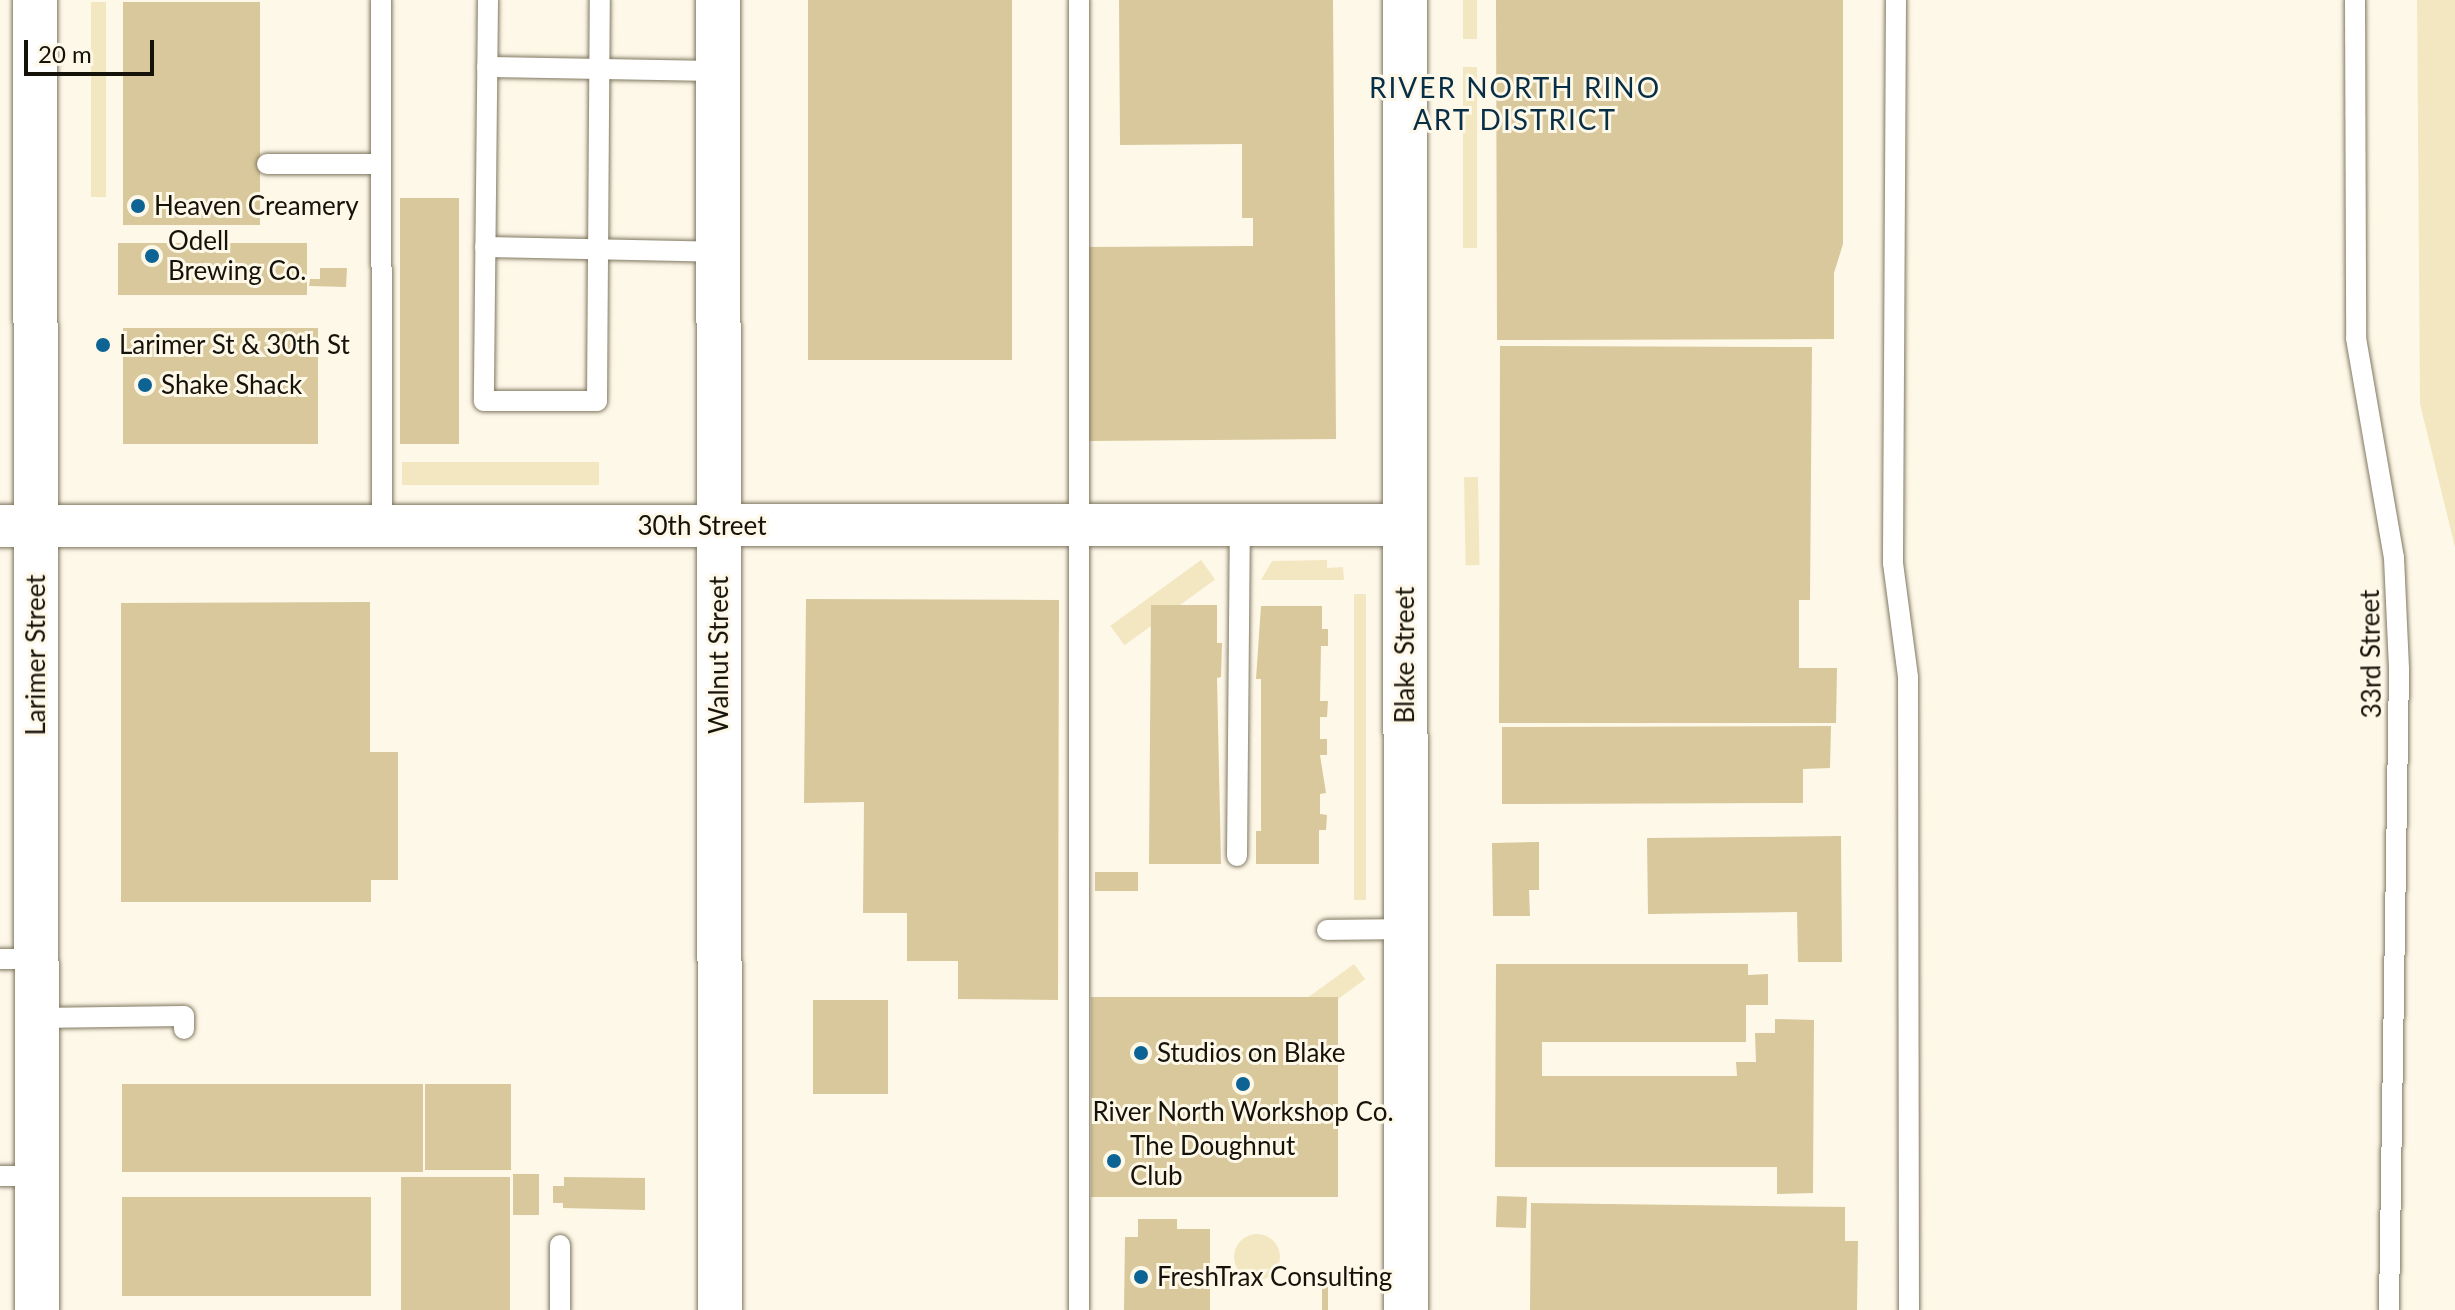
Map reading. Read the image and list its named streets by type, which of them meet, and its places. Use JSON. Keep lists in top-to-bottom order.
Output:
{
  "streets": {
    "street": [
      "30th Street",
      "Larimer Street",
      "Walnut Street",
      "Blake Street"
    ],
    "lane": ["33rd Street"]
  },
  "crossings": [
    ["30th Street", "Larimer Street"],
    ["30th Street", "Walnut Street"],
    ["30th Street", "Blake Street"]
  ],
  "districts": ["RIVER NORTH RINO ART DISTRICT"],
  "places": [
    "Heaven Creamery",
    "Odell Brewing Co.",
    "Larimer St & 30th St",
    "Shake Shack",
    "Studios on Blake",
    "River North Workshop Co.",
    "The Doughnut Club",
    "FreshTrax Consulting"
  ],
  "scale_bar": "20 m"
}
